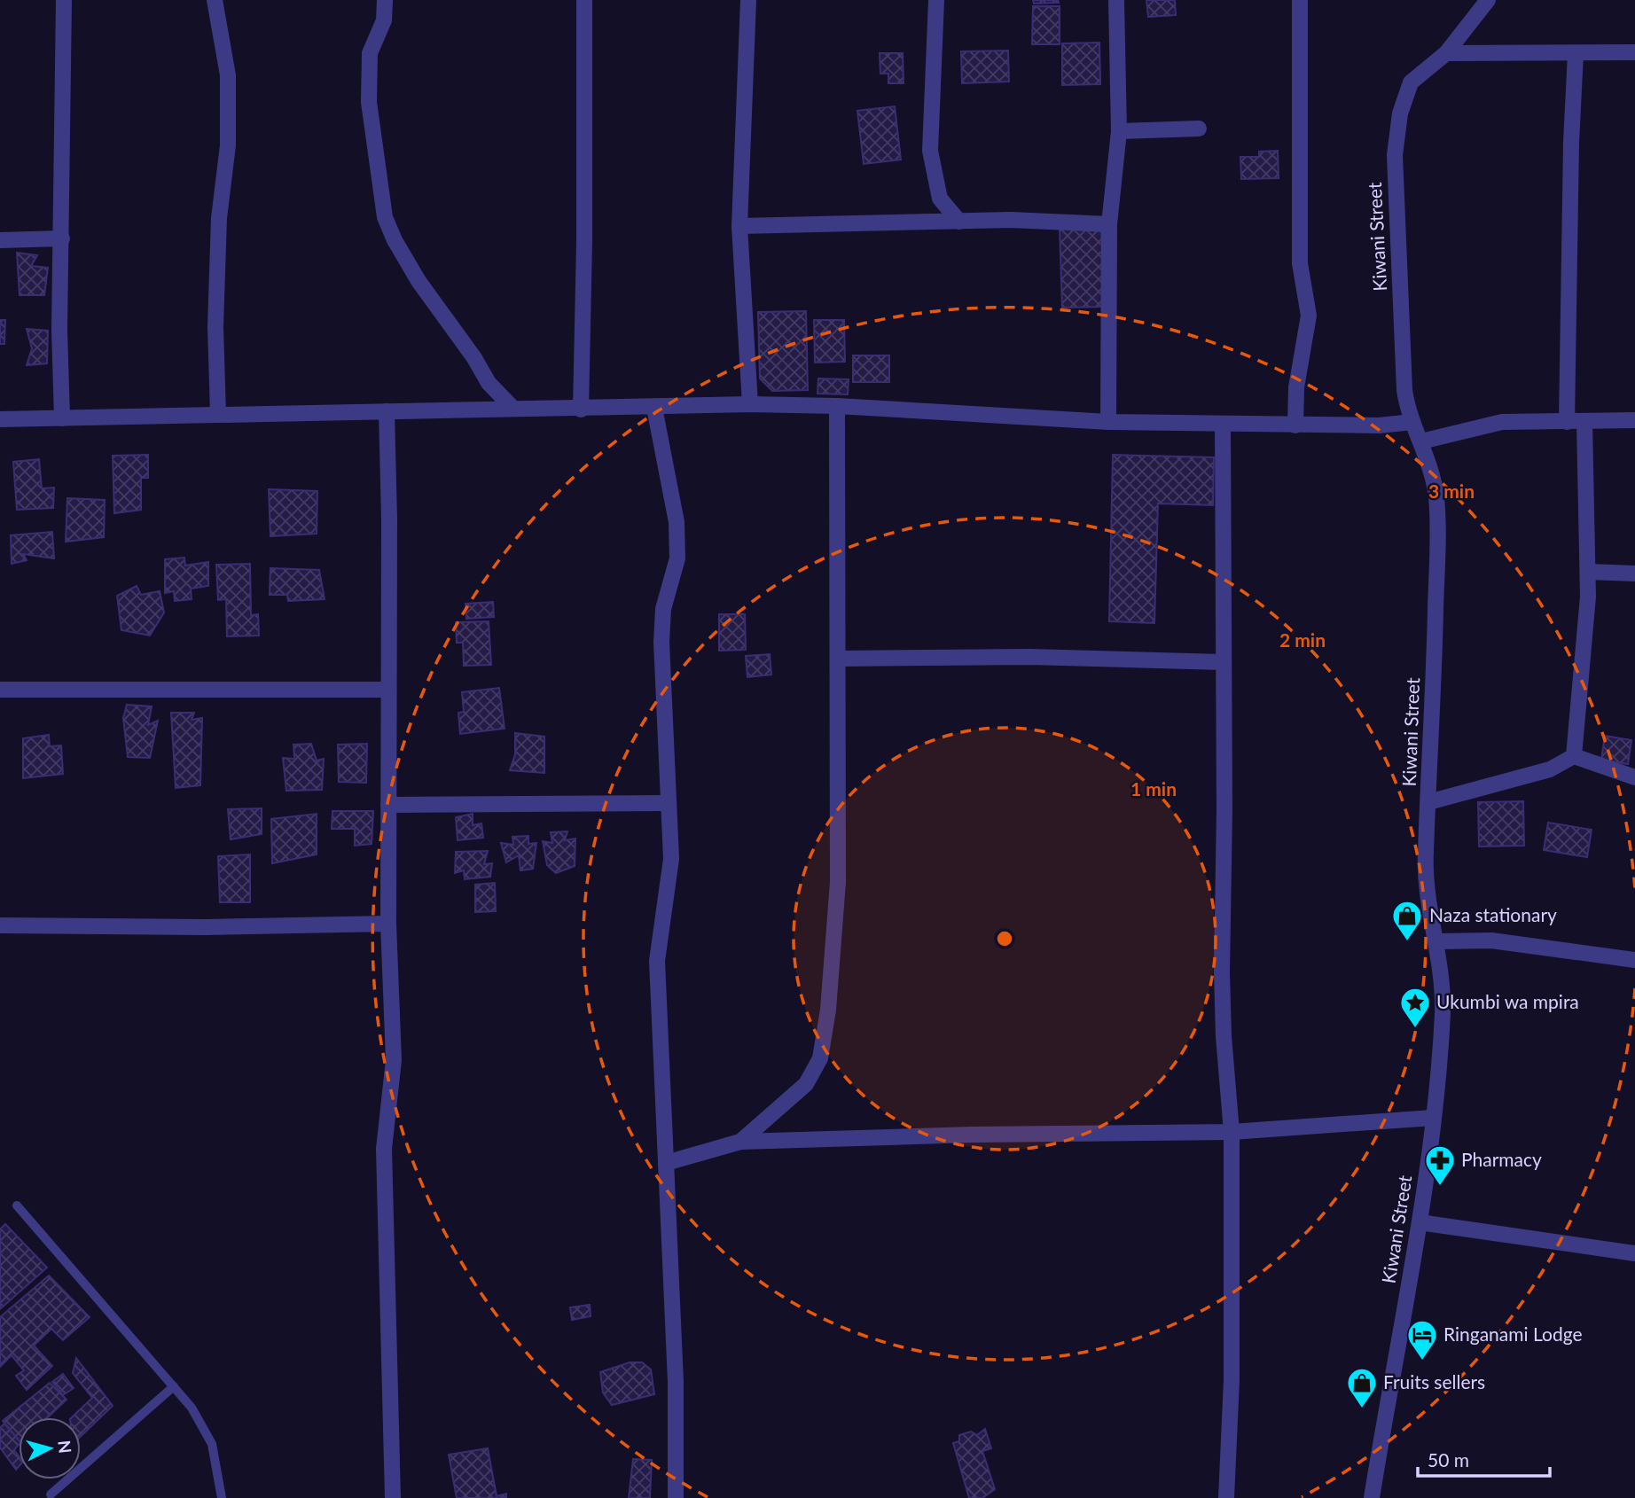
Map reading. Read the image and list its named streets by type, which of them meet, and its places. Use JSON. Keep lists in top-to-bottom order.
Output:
{
  "streets": {
    "street": ["Kiwani Street"]
  },
  "places": {
    "shop": ["Naza stationary", "Fruits sellers"],
    "place": ["Ukumbi wa mpira"],
    "pharmacy": ["Pharmacy"],
    "hotel": ["Ringanami Lodge"]
  },
  "scale_bar": "50 m",
  "north": "right",
  "rings": ["3 min", "2 min", "1 min"]
}
